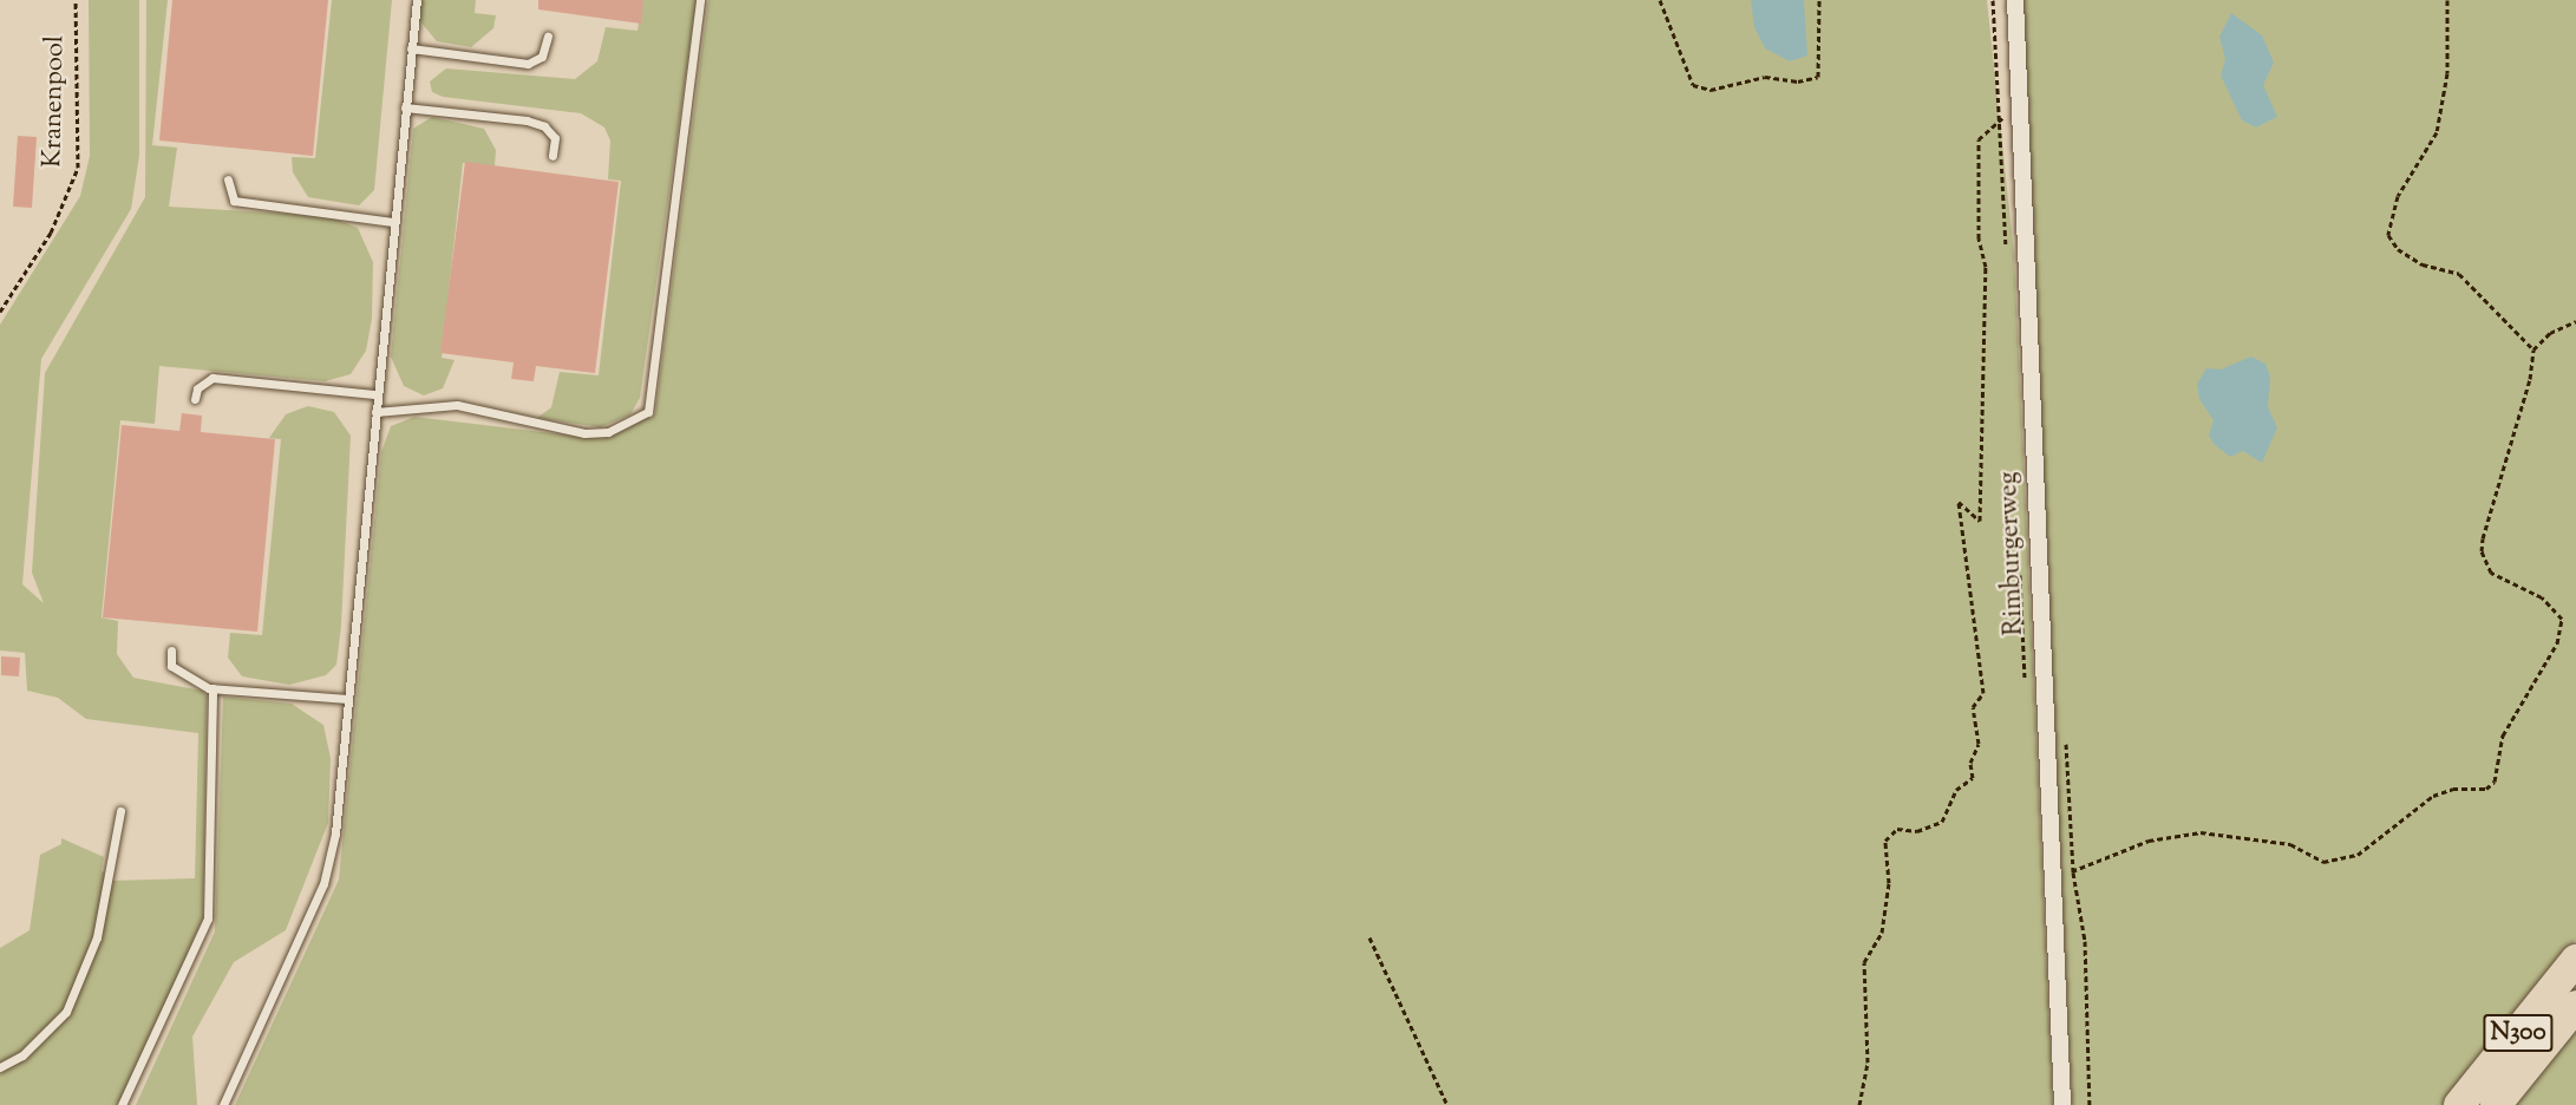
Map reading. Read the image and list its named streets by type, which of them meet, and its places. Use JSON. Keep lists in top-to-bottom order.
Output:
{
  "streets": {
    "highway": ["N300"],
    "street": ["Rimburgerweg"],
    "path": ["Kranenpool"]
  }
}
